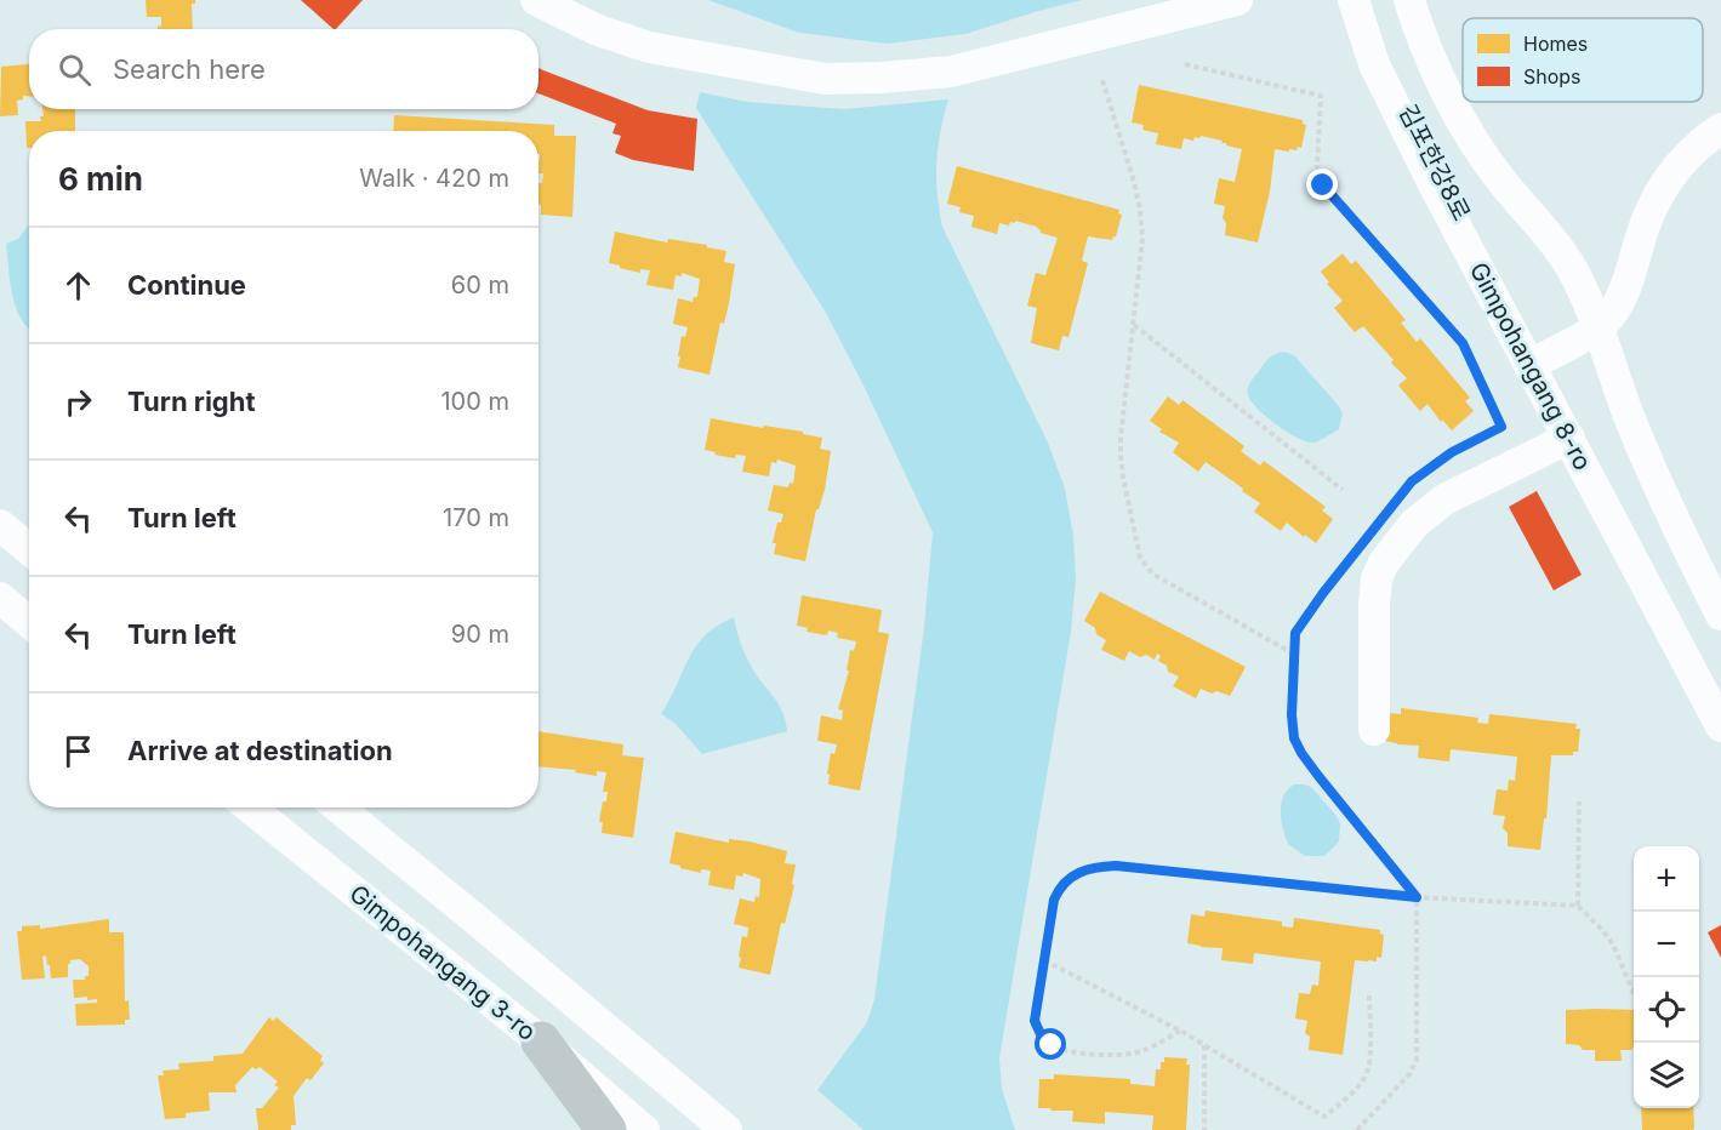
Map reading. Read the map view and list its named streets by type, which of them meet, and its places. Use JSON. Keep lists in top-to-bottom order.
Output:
{
  "streets": {
    "street": ["김포한강8로", "Gimpohangang 8-ro", "Gimpohangang 3-ro"]
  },
  "crossings": [
    ["김포한강8로", "Gimpohangang 8-ro"]
  ],
  "legend": ["Homes", "Shops"],
  "page": {
    "search": "Search here",
    "heading": ["6 min", "Walk · 420 m"],
    "list": [
      ["Continue", "60 m"],
      ["Turn right", "100 m"],
      ["Turn left", "170 m"],
      ["Turn left", "90 m"],
      "Arrive at destination"
    ],
    "map_buttons": ["+", "−"]
  }
}
